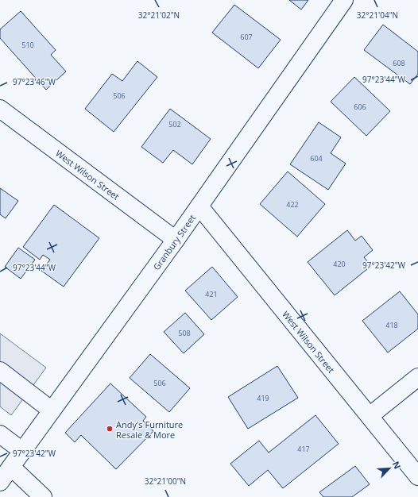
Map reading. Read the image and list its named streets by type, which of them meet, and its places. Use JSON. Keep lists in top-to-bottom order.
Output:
{
  "streets": {
    "street": ["West Wilson Street", "Granbury Street"]
  },
  "crossings": [
    ["West Wilson Street", "Granbury Street"]
  ],
  "places": ["Andy's Furniture Resale & More"],
  "house_numbers": [
    "607",
    "510",
    "608",
    "506",
    "606",
    "502",
    "604",
    "422",
    "420",
    "421",
    "418",
    "508",
    "506",
    "419",
    "417"
  ],
  "north": "top right",
  "coordinates": [
    "32°21'02\"N",
    "32°21'04\"N",
    "97°23'44\"W",
    "97°23'46\"W",
    "97°23'42\"W",
    "32°21'00\"N"
  ]
}
